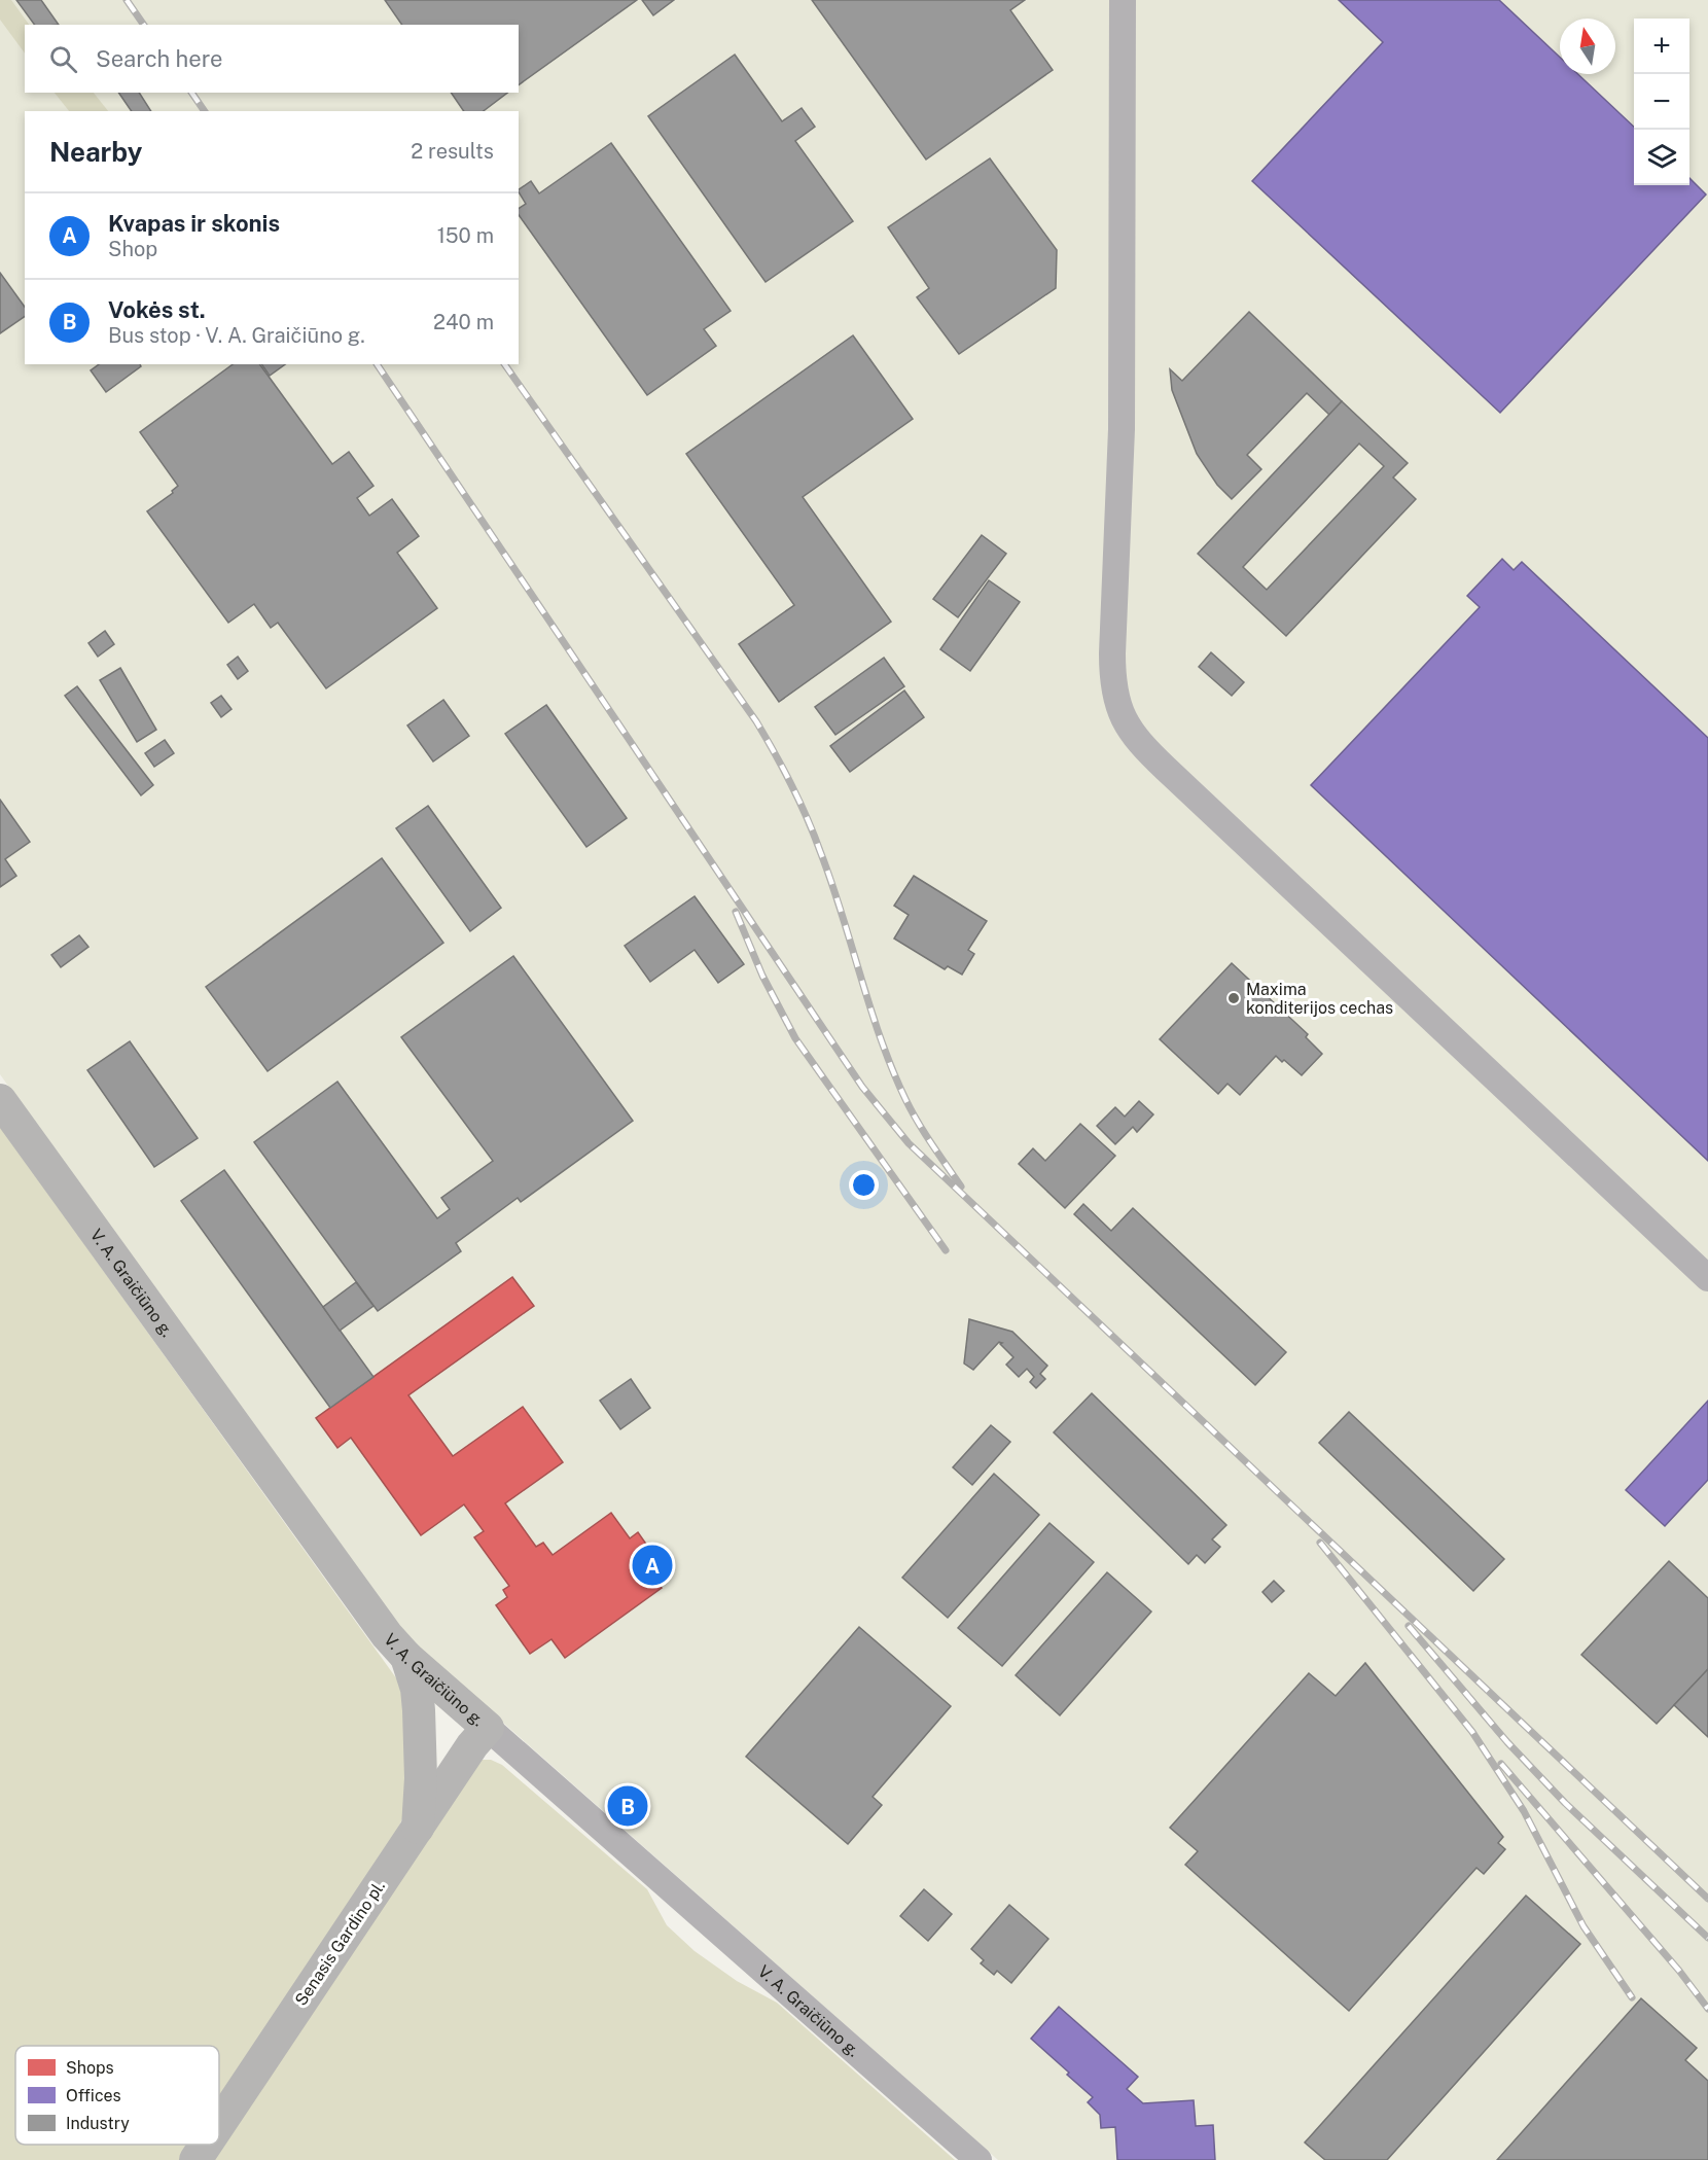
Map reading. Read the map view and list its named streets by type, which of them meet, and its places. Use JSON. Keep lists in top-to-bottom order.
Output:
{
  "streets": {
    "main road": ["V. A. Graičiūno g.", "Senasis Gardino pl."]
  },
  "crossings": [
    ["V. A. Graičiūno g.", "Senasis Gardino pl."]
  ],
  "places": ["Maxima konditerijos cechas"],
  "legend": ["Shops", "Offices", "Industry"],
  "north": "top",
  "page": {
    "map_buttons": ["+", "−"],
    "search": "Search here",
    "heading": ["Nearby", "2 results"],
    "list": [
      {
        "mark": "A",
        "name": "Kvapas ir skonis",
        "note": "Shop",
        "value": "150 m"
      },
      {
        "mark": "B",
        "name": "Vokės st.",
        "note": "Bus stop · V. A. Graičiūno g.",
        "value": "240 m"
      }
    ],
    "pins": ["A", "B"]
  }
}
